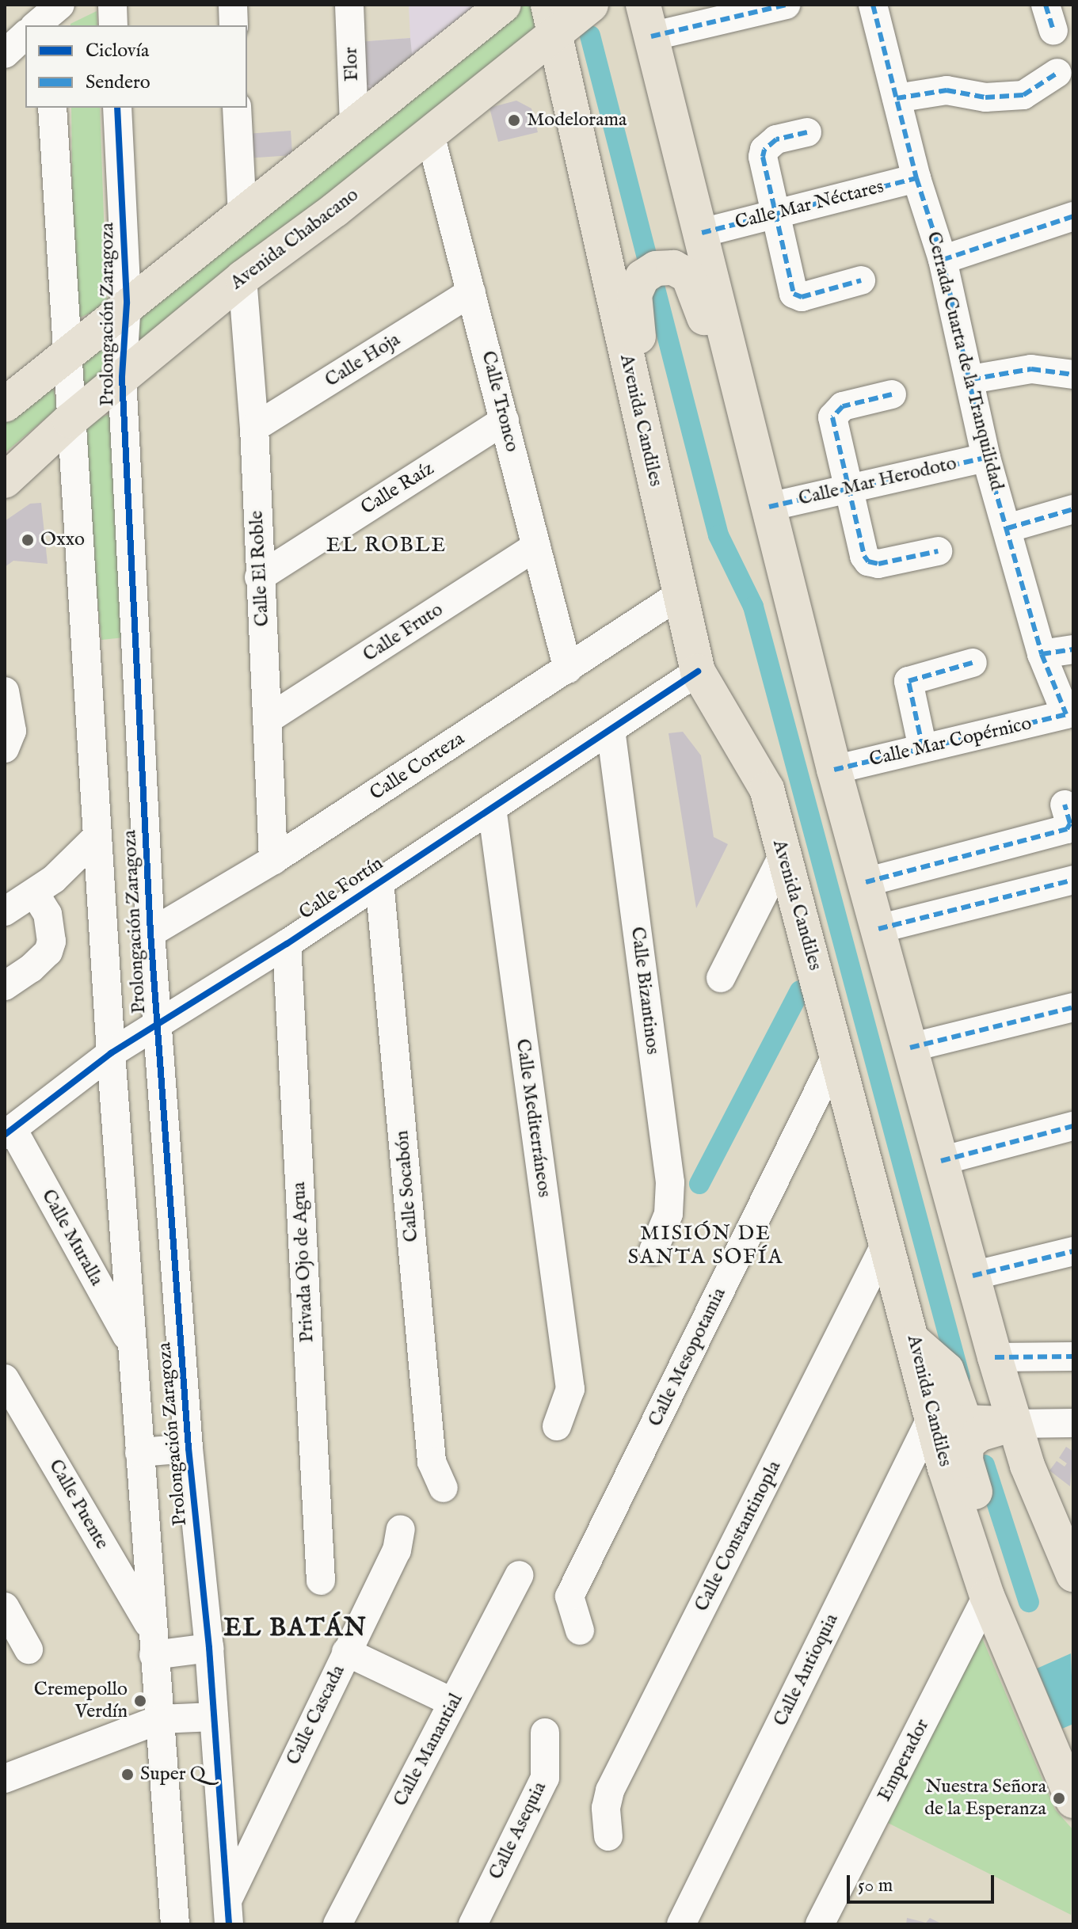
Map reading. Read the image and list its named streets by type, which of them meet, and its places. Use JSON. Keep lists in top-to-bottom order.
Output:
{
  "streets": {
    "main road": ["Avenida Chabacano", "Avenida Candiles"],
    "street": [
      "Flor",
      "Calle Mar Néctares",
      "Prolongación Zaragoza",
      "Calle Hoja",
      "Cerrada Cuarta de la Tranquilidad",
      "Calle Tronco",
      "Calle Mar Herodoto",
      "Calle Raíz",
      "Calle El Roble",
      "Calle Fruto",
      "Calle Mar Copérnico",
      "Calle Corteza",
      "Calle Fortín",
      "Calle Bizantinos",
      "Calle Mediterráneos",
      "Calle Socabón",
      "Calle Muralla",
      "Privada Ojo de Agua",
      "Calle Mesopotamia",
      "Calle Puente",
      "Calle Constantinopla",
      "Calle Antioquia",
      "Calle Cascada",
      "Calle Manantial",
      "Emperador",
      "Calle Asequia"
    ]
  },
  "crossings": [
    ["Calle Mar Néctares", "Cerrada Cuarta de la Tranquilidad"],
    ["Avenida Chabacano", "Prolongación Zaragoza"],
    ["Avenida Chabacano", "Calle Tronco"],
    ["Avenida Chabacano", "Avenida Candiles"],
    ["Avenida Chabacano", "Calle El Roble"],
    ["Prolongación Zaragoza", "Calle Corteza"],
    ["Prolongación Zaragoza", "Calle Fortín"],
    ["Prolongación Zaragoza", "Calle Muralla"],
    ["Prolongación Zaragoza", "Calle Puente"],
    ["Prolongación Zaragoza", "Calle Cascada"],
    ["Calle Hoja", "Calle Tronco"],
    ["Calle Hoja", "Calle El Roble"],
    ["Cerrada Cuarta de la Tranquilidad", "Calle Mar Herodoto"],
    ["Cerrada Cuarta de la Tranquilidad", "Calle Mar Copérnico"],
    ["Calle Tronco", "Calle Raíz"],
    ["Calle Tronco", "Calle Fruto"],
    ["Calle Tronco", "Calle Corteza"],
    ["Avenida Candiles", "Calle Corteza"],
    ["Avenida Candiles", "Calle Fortín"],
    ["Avenida Candiles", "Calle Mesopotamia"],
    ["Avenida Candiles", "Calle Constantinopla"],
    ["Avenida Candiles", "Calle Antioquia"],
    ["Avenida Candiles", "Emperador"],
    ["Calle Raíz", "Calle El Roble"],
    ["Calle El Roble", "Calle Fruto"],
    ["Calle El Roble", "Calle Corteza"],
    ["Calle Fortín", "Calle Bizantinos"],
    ["Calle Fortín", "Calle Mediterráneos"],
    ["Calle Fortín", "Calle Socabón"],
    ["Calle Fortín", "Calle Muralla"],
    ["Calle Fortín", "Privada Ojo de Agua"]
  ],
  "districts": ["EL ROBLE", "MISIÓN DE SANTA SOFÍA", "EL BATÁN"],
  "places": [
    "Modelorama",
    "Oxxo",
    "Cremepollo Verdín",
    "Super Q",
    "Nuestra Señora de la Esperanza"
  ],
  "legend": ["Ciclovía", "Sendero"],
  "scale_bar": "50 m"
}
